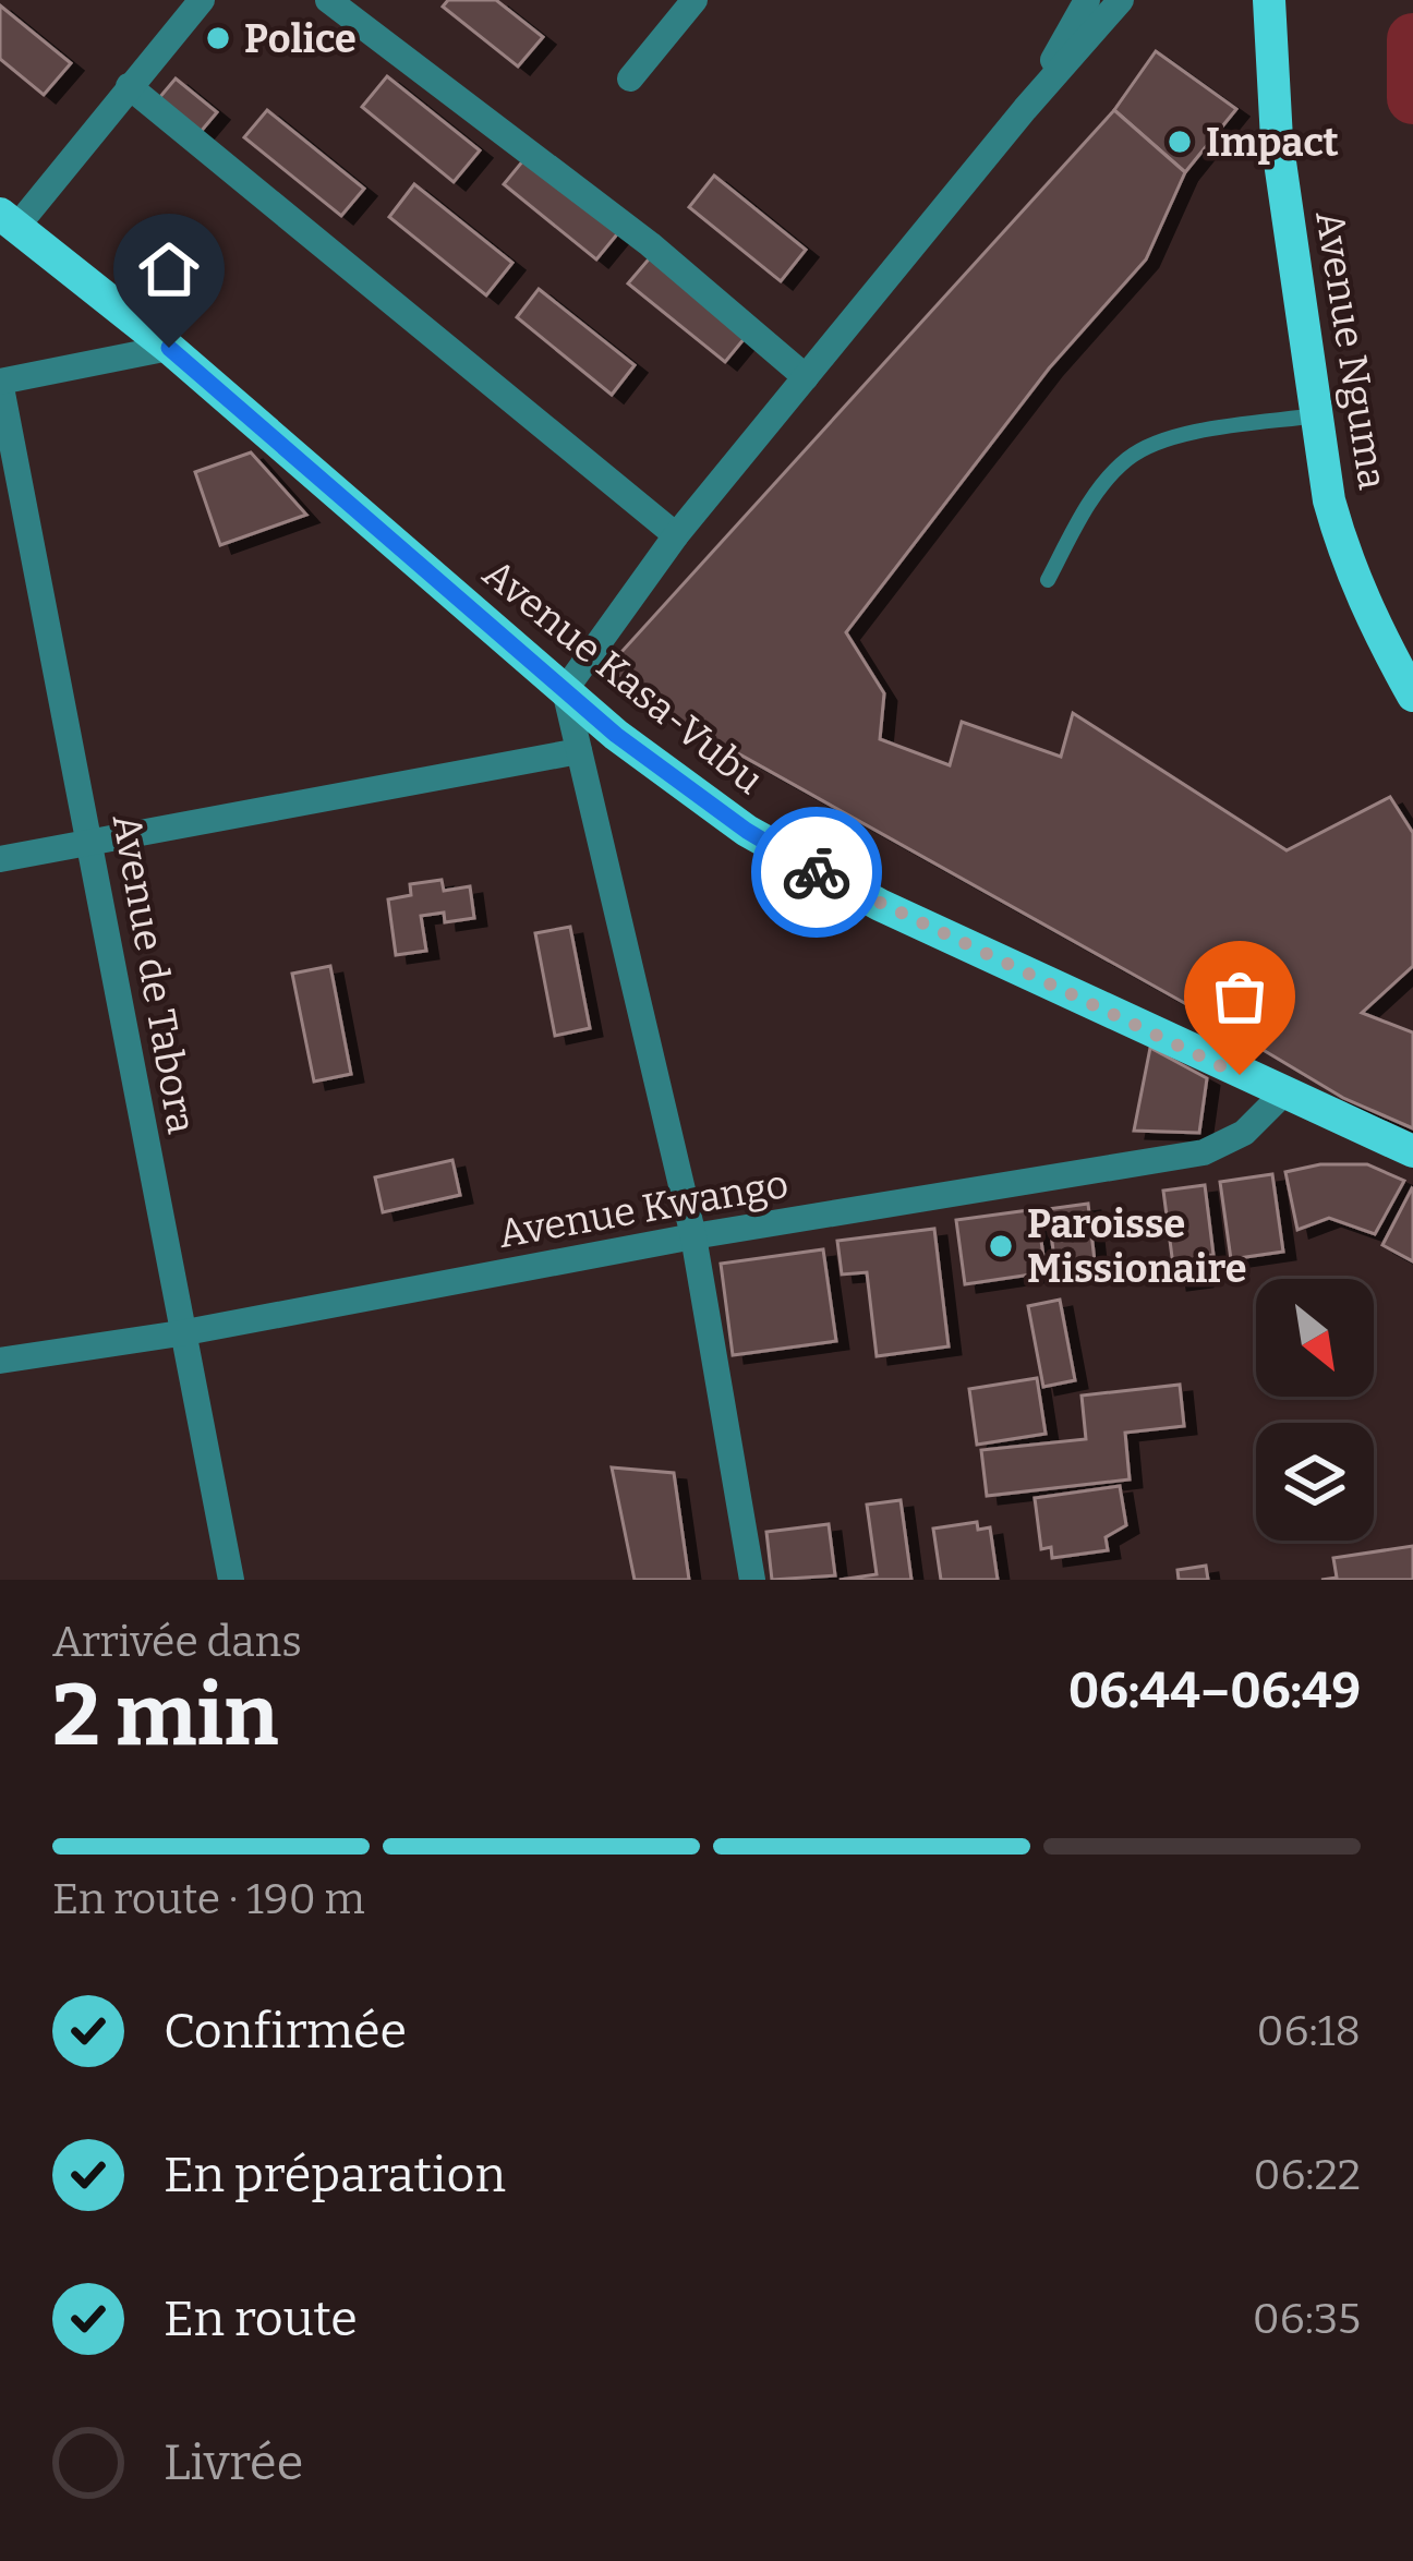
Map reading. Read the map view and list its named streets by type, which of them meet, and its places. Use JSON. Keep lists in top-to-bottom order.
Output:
{
  "streets": {
    "main road": ["Avenue Nguma", "Avenue Kasa-Vubu"],
    "street": ["Avenue de Tabora", "Avenue Kwango"]
  },
  "crossings": [
    ["Avenue Kasa-Vubu", "Avenue Kwango"],
    ["Avenue de Tabora", "Avenue Kwango"]
  ],
  "places": ["Police", "Impact", "Paroisse Missionaire"],
  "north": "bottom right",
  "page": {
    "heading": ["2 min", "Arrivée dans", "06:44–06:49"],
    "bar": "En route · 190 m",
    "list": [
      ["Confirmée", "06:18"],
      ["En préparation", "06:22"],
      ["En route", "06:35"],
      "Livrée"
    ]
  }
}
